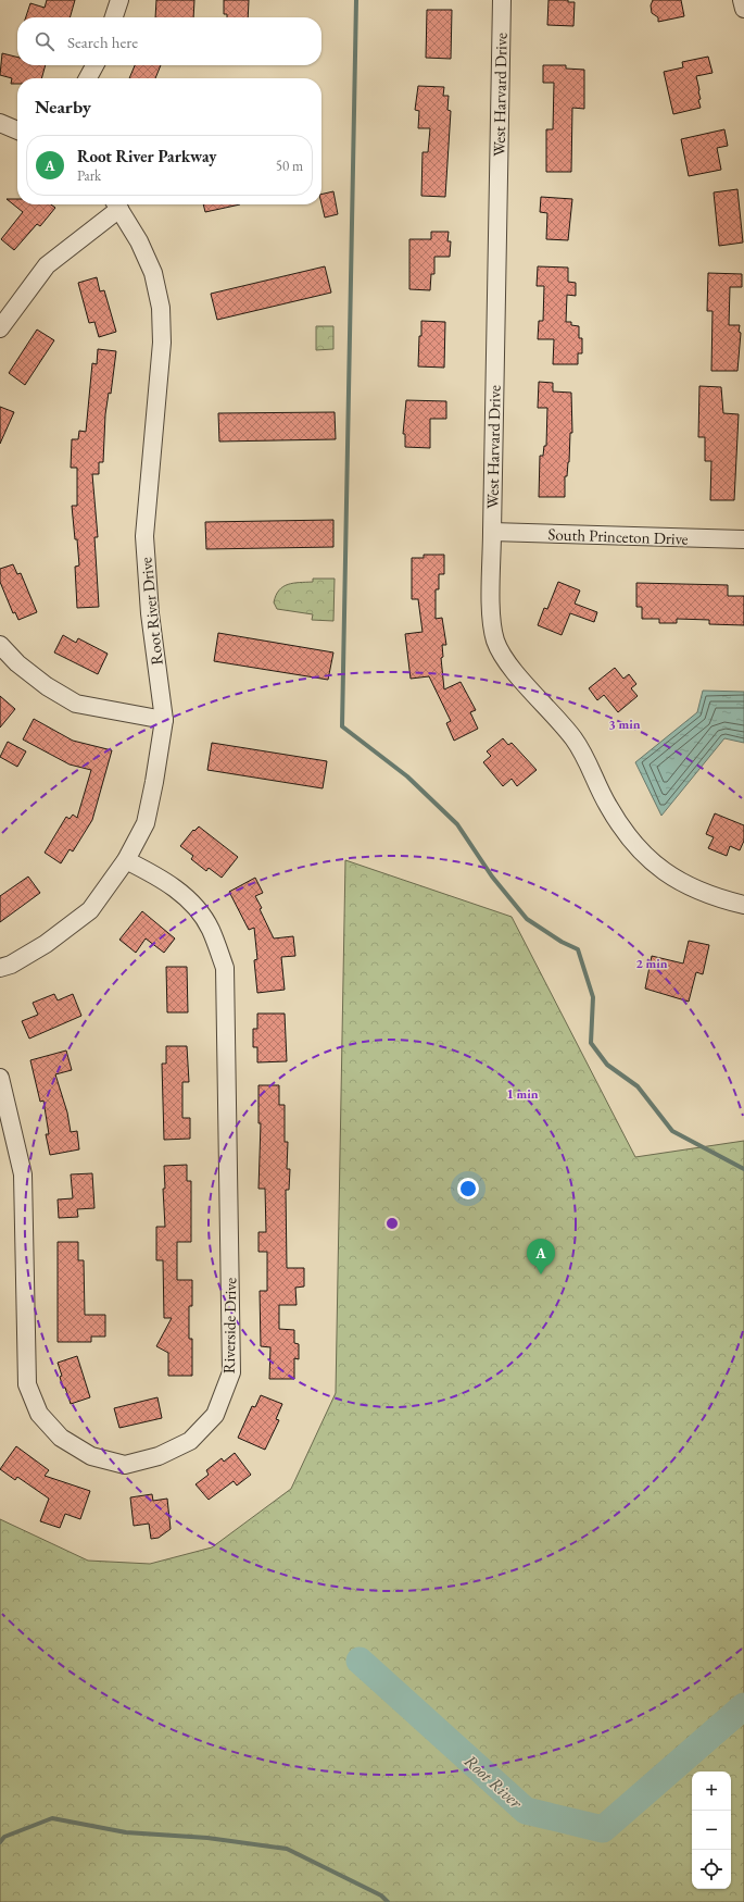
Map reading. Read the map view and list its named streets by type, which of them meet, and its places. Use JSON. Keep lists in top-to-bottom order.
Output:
{
  "streets": {
    "street": [
      "West Harvard Drive",
      "South Princeton Drive",
      "Root River Drive",
      "Riverside Drive"
    ]
  },
  "crossings": [
    ["West Harvard Drive", "South Princeton Drive"],
    ["Root River Drive", "Riverside Drive"]
  ],
  "water": ["Root River"],
  "page": {
    "search": "Search here",
    "heading": "Nearby",
    "list": [
      {
        "mark": "A",
        "name": "Root River Parkway",
        "note": "Park",
        "value": "50 m"
      }
    ],
    "pins": "A",
    "map_buttons": ["+", "−"]
  },
  "rings": ["3 min", "2 min", "1 min"]
}
